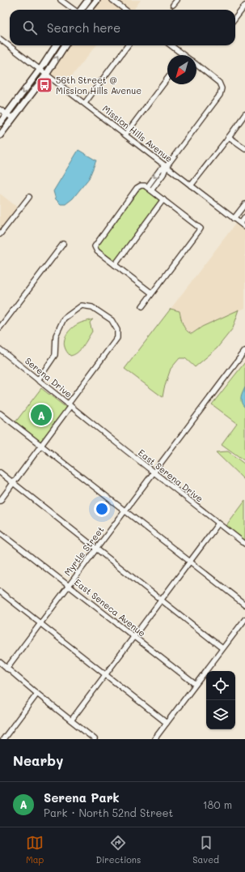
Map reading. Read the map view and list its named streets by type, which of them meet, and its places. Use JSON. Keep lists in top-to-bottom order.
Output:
{
  "streets": {
    "street": [
      "Mission Hills Avenue",
      "Serena Drive",
      "East Serena Drive",
      "Myrtle Street",
      "East Seneca Avenue"
    ]
  },
  "crossings": [
    ["Serena Drive", "East Serena Drive"],
    ["East Serena Drive", "Myrtle Street"],
    ["Myrtle Street", "East Seneca Avenue"]
  ],
  "places": {
    "bus stop": ["56th Street @ Mission Hills Avenue"]
  },
  "north": "bottom left",
  "page": {
    "search": "Search here",
    "pins": "A",
    "heading": "Nearby",
    "list": [
      {
        "mark": "A",
        "name": "Serena Park",
        "note": "Park · North 52nd Street",
        "value": "180 m"
      }
    ],
    "nav": ["Map", "Directions", "Saved"]
  }
}
